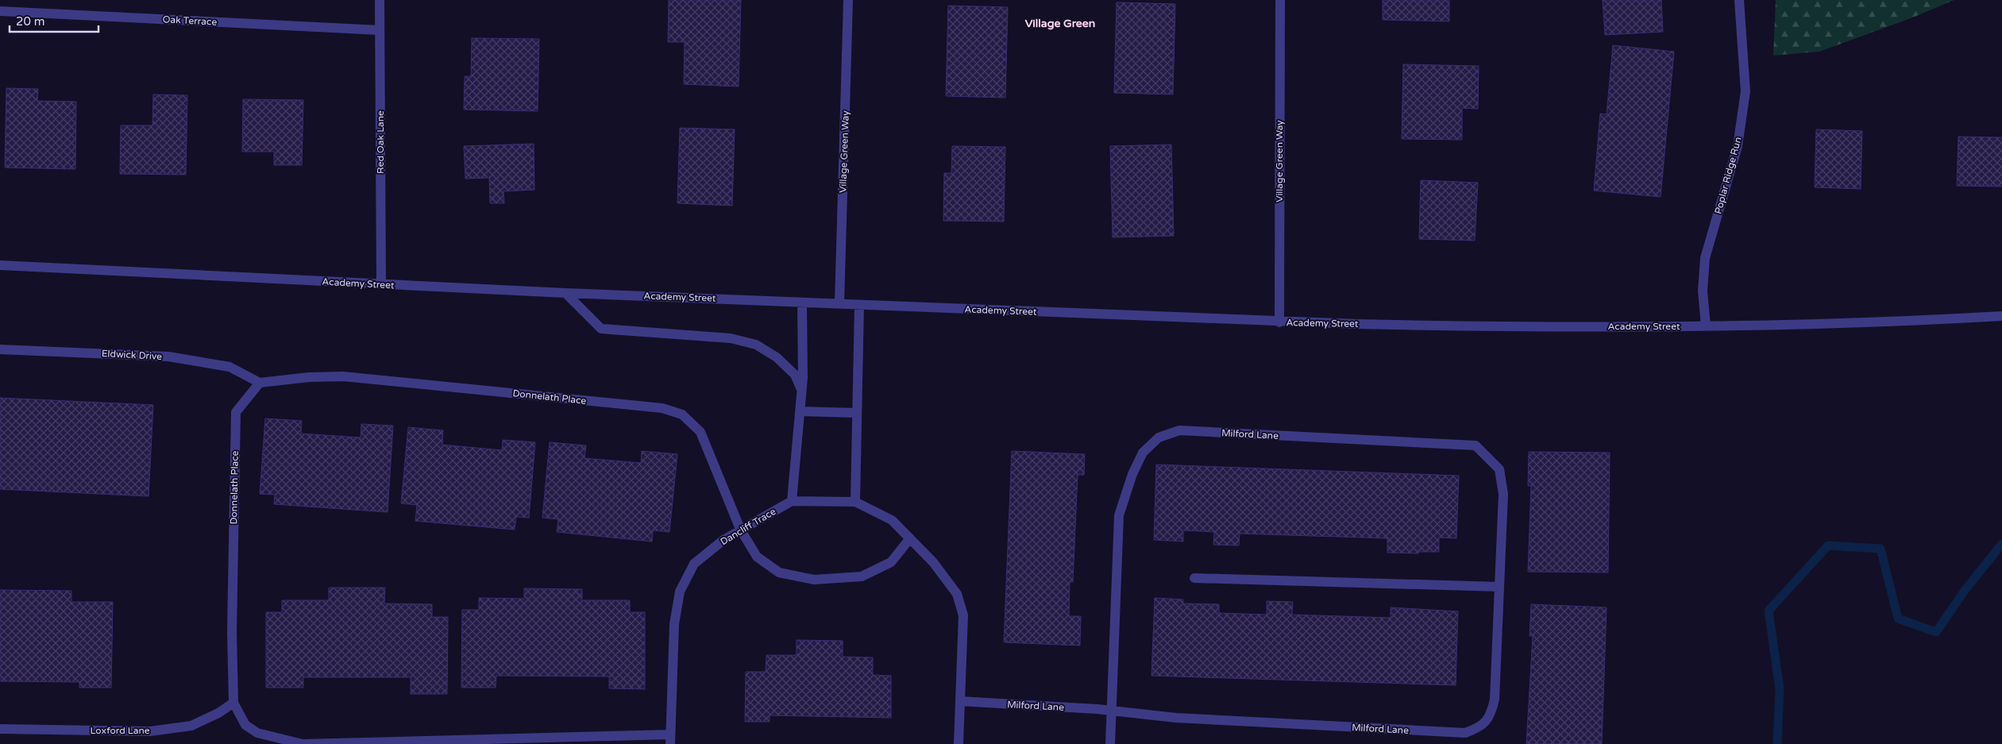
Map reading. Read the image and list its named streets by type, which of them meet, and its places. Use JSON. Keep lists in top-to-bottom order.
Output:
{
  "streets": {
    "street": [
      "Oak Terrace",
      "Red Oak Lane",
      "Village Green Way",
      "Poplar Ridge Run",
      "Academy Street",
      "Eldwick Drive",
      "Donnelath Place",
      "Milford Lane",
      "Dancliff Trace",
      "Loxford Lane"
    ]
  },
  "crossings": [
    ["Oak Terrace", "Red Oak Lane"],
    ["Red Oak Lane", "Academy Street"],
    ["Village Green Way", "Academy Street"],
    ["Poplar Ridge Run", "Academy Street"],
    ["Eldwick Drive", "Donnelath Place"],
    ["Donnelath Place", "Dancliff Trace"],
    ["Donnelath Place", "Loxford Lane"]
  ],
  "districts": ["Village Green"],
  "scale_bar": "20 m"
}
